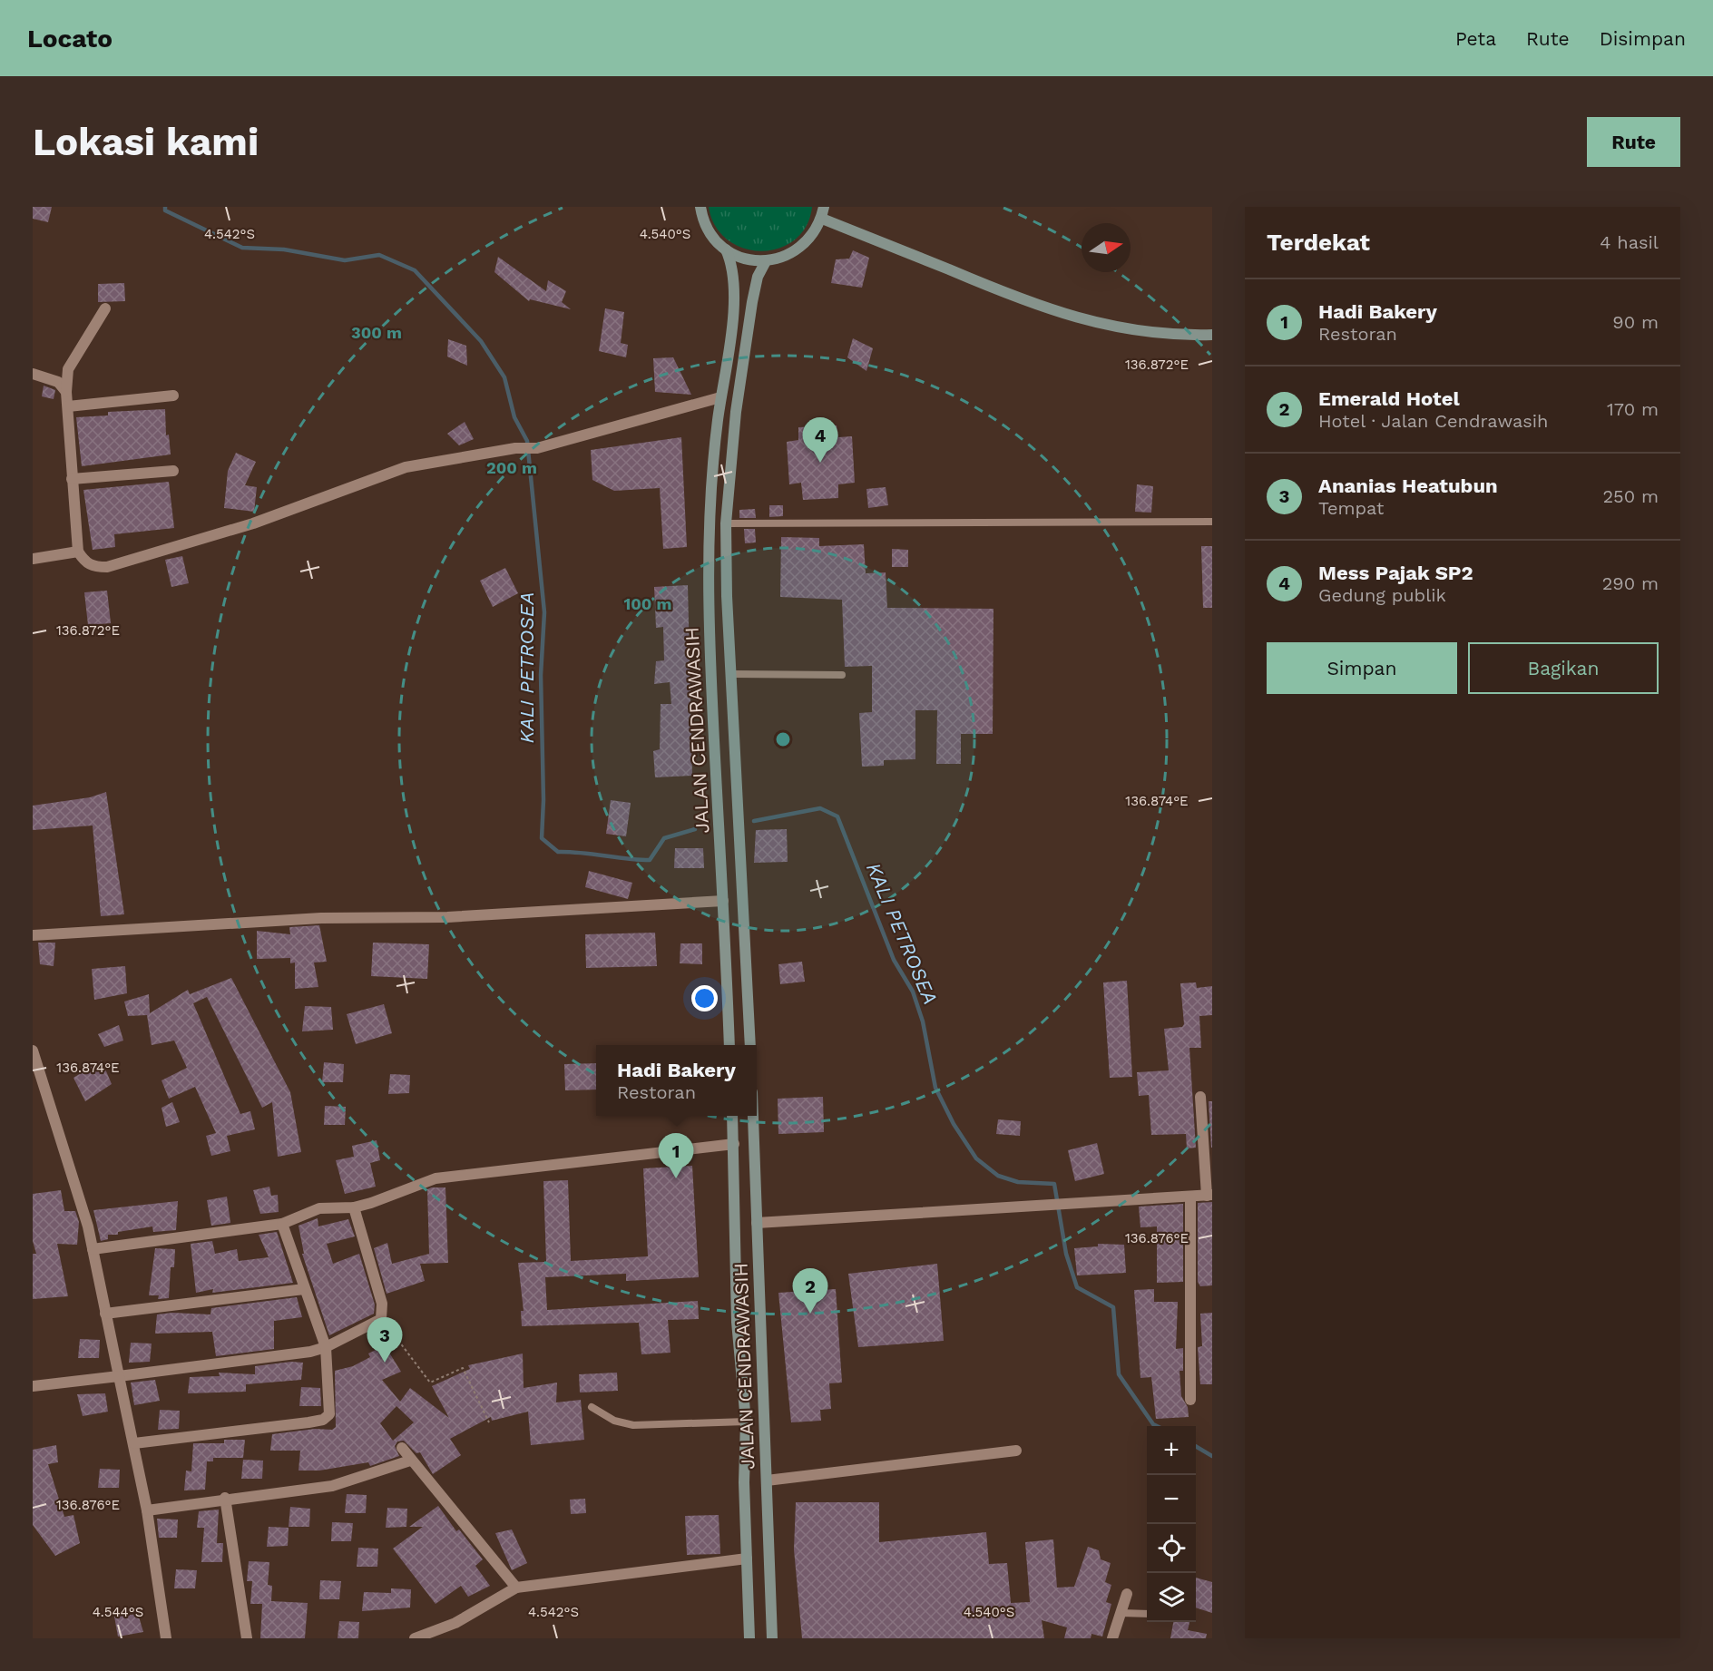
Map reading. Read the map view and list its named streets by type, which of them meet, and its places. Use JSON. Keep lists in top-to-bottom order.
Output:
{
  "streets": {
    "main road": ["JALAN CENDRAWASIH"]
  },
  "water": ["KALI PETROSEA"],
  "north": "right",
  "page": {
    "header": "Locato",
    "nav": ["Peta", "Rute", "Disimpan"],
    "buttons": [
      "Rute",
      ["Simpan", "Bagikan"]
    ],
    "title": "Lokasi kami",
    "heading": ["Terdekat", "4 hasil"],
    "list": [
      {
        "mark": "1",
        "name": "Hadi Bakery",
        "note": "Restoran",
        "value": "90 m"
      },
      {
        "mark": "2",
        "name": "Emerald Hotel",
        "note": "Hotel · Jalan Cendrawasih",
        "value": "170 m"
      },
      {
        "mark": "3",
        "name": "Ananias Heatubun",
        "note": "Tempat",
        "value": "250 m"
      },
      {
        "mark": "4",
        "name": "Mess Pajak SP2",
        "note": "Gedung publik",
        "value": "290 m"
      }
    ],
    "pins": [
      "4",
      "1",
      "2",
      "3"
    ],
    "popup": ["Hadi Bakery", "Restoran"],
    "map_buttons": ["+", "−"]
  },
  "coordinates": [
    "4.542°S",
    "4.540°S",
    "136.872°E",
    "136.874°E",
    "136.876°E",
    "4.544°S"
  ],
  "rings": ["300 m", "200 m", "100 m"]
}
